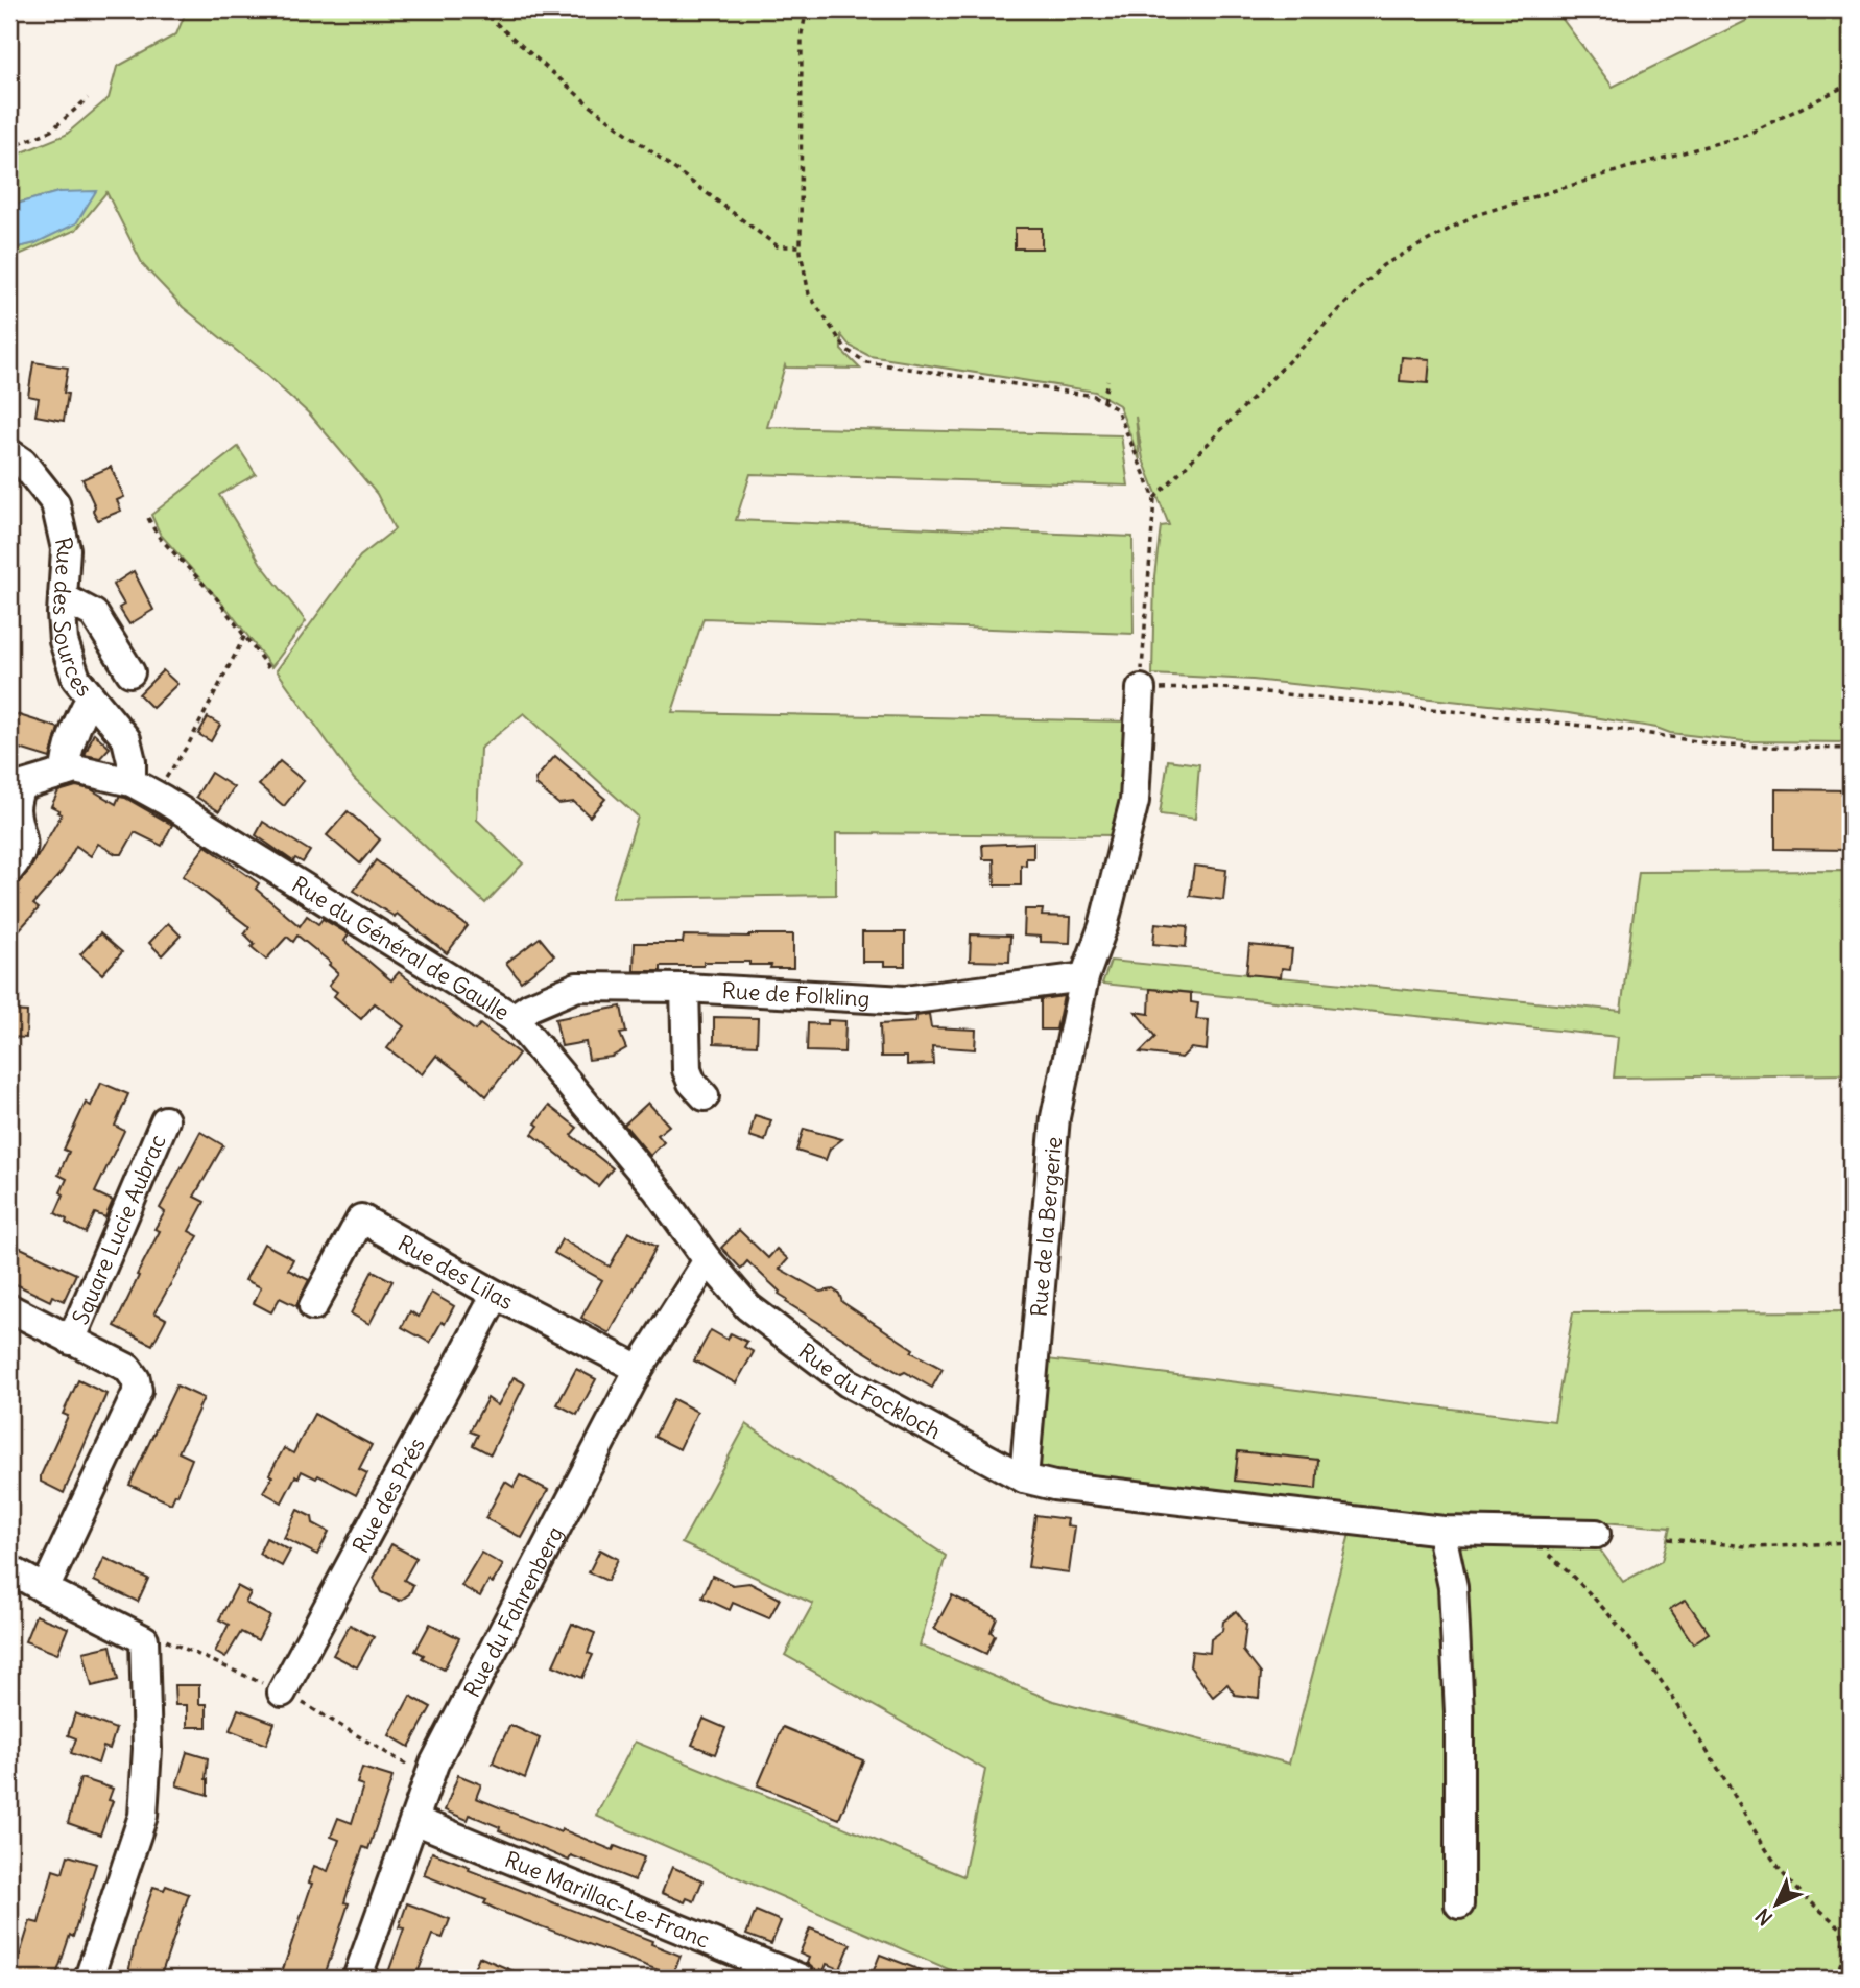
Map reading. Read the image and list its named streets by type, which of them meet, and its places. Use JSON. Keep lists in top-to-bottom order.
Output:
{
  "streets": {
    "street": [
      "Rue des Sources",
      "Rue du Général de Gaulle",
      "Rue de Folkling",
      "Rue de la Bergerie",
      "Square Lucie Aubrac",
      "Rue des Lilas",
      "Rue du Fockloch",
      "Rue des Prés",
      "Rue du Fahrenberg",
      "Rue Marillac-Le-Franc"
    ]
  },
  "crossings": [
    ["Rue des Sources", "Rue du Général de Gaulle"],
    ["Rue du Général de Gaulle", "Rue de Folkling"],
    ["Rue du Général de Gaulle", "Rue du Fockloch"],
    ["Rue du Général de Gaulle", "Rue du Fahrenberg"],
    ["Rue de Folkling", "Rue de la Bergerie"],
    ["Rue de la Bergerie", "Rue du Fockloch"],
    ["Rue des Lilas", "Rue des Prés"],
    ["Rue des Lilas", "Rue du Fahrenberg"],
    ["Rue du Fockloch", "Rue du Fahrenberg"],
    ["Rue du Fahrenberg", "Rue Marillac-Le-Franc"]
  ],
  "north": "bottom left"
}
